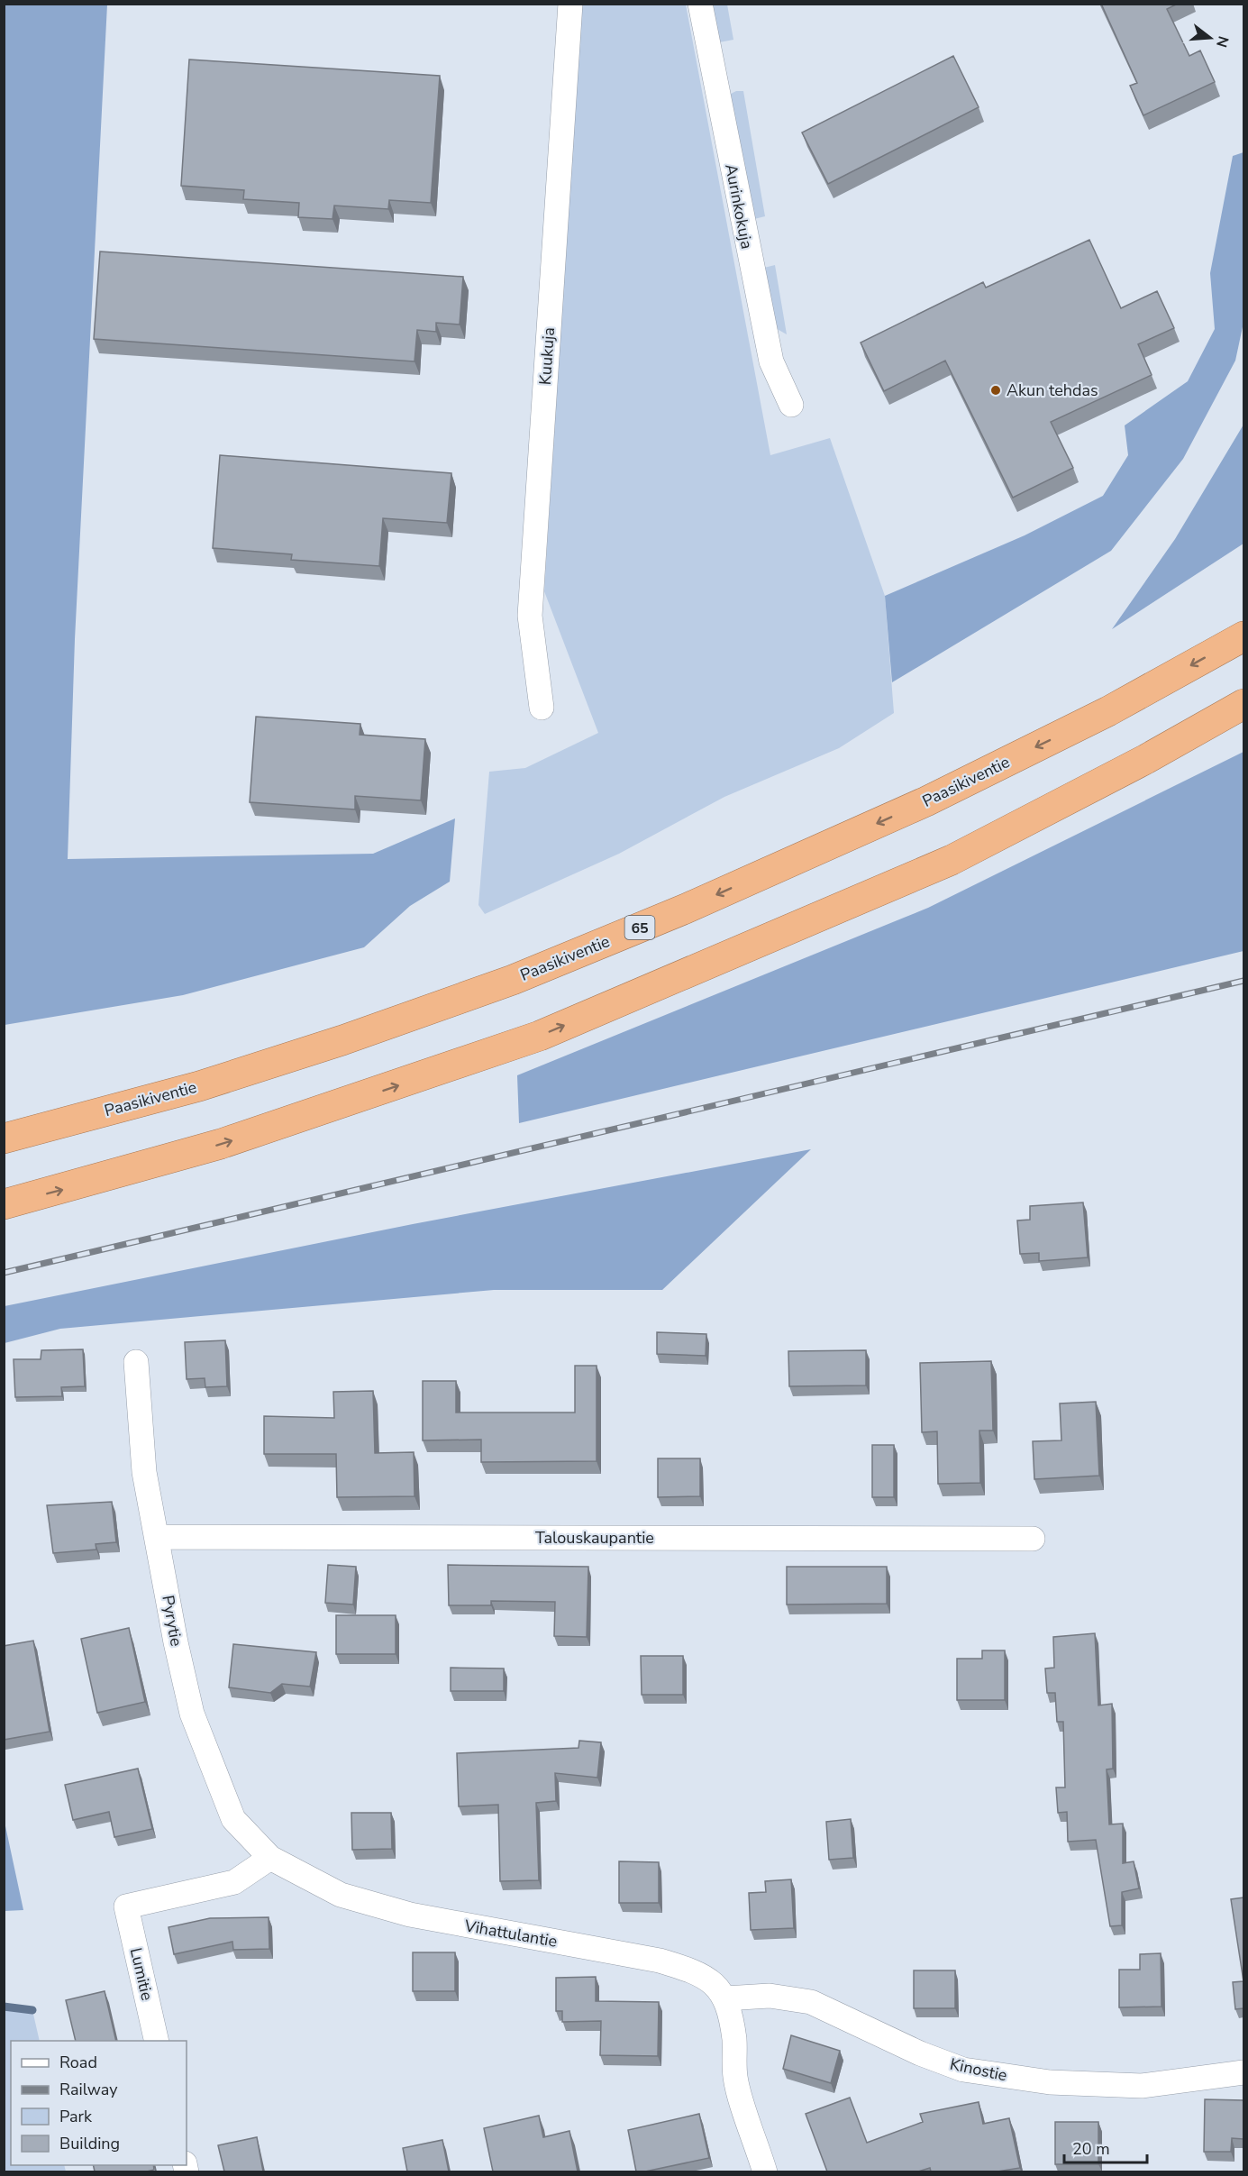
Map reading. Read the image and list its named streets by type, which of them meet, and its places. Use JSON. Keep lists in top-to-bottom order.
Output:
{
  "streets": {
    "highway": ["Paasikiventie", "65"],
    "street": [
      "Aurinkokuja",
      "Kuukuja",
      "Talouskaupantie",
      "Pyrytie",
      "Vihattulantie",
      "Lumitie",
      "Kinostie"
    ]
  },
  "crossings": [
    ["Talouskaupantie", "Pyrytie"],
    ["Pyrytie", "Vihattulantie"],
    ["Pyrytie", "Lumitie"],
    ["Vihattulantie", "Lumitie"],
    ["Vihattulantie", "Kinostie"]
  ],
  "places": ["Akun tehdas"],
  "legend": [
    "Road",
    "Railway",
    "Park",
    "Building"
  ],
  "scale_bar": "20 m",
  "north": "right"
}
